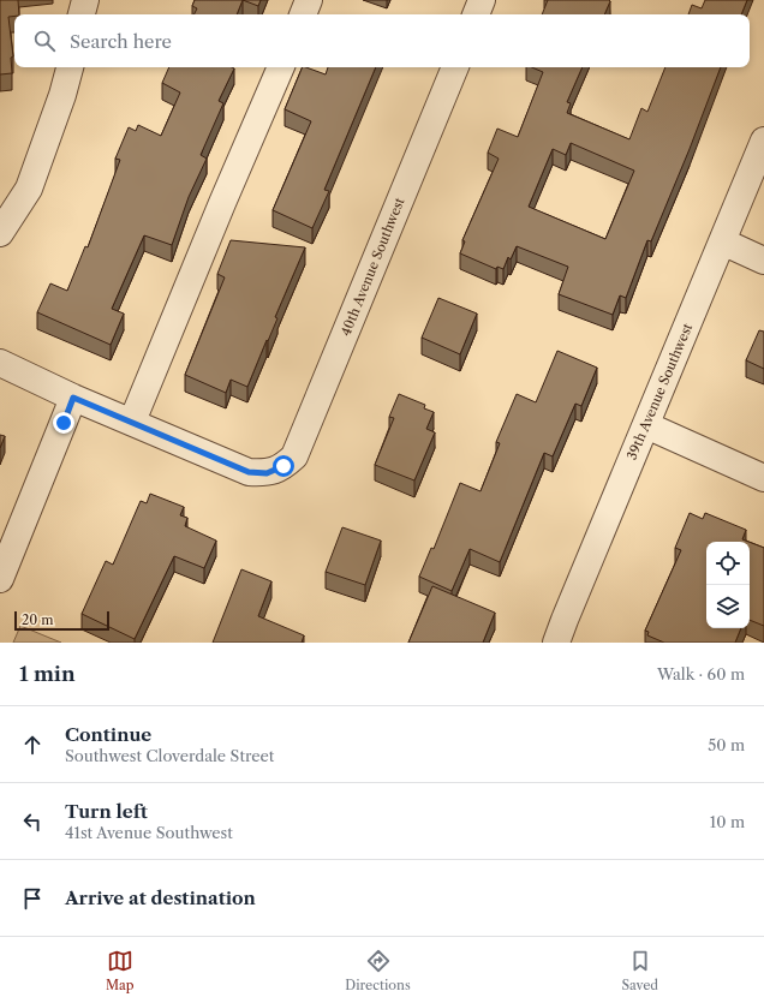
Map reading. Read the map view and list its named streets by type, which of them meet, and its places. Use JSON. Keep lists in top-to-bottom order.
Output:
{
  "streets": {
    "street": ["40th Avenue Southwest", "39th Avenue Southwest"]
  },
  "scale_bar": "20 m",
  "page": {
    "search": "Search here",
    "scale": "20 m",
    "heading": ["1 min", "Walk · 60 m"],
    "list": [
      ["Continue", "Southwest Cloverdale Street", "50 m"],
      ["Turn left", "41st Avenue Southwest", "10 m"],
      "Arrive at destination"
    ],
    "nav": ["Map", "Directions", "Saved"]
  }
}
